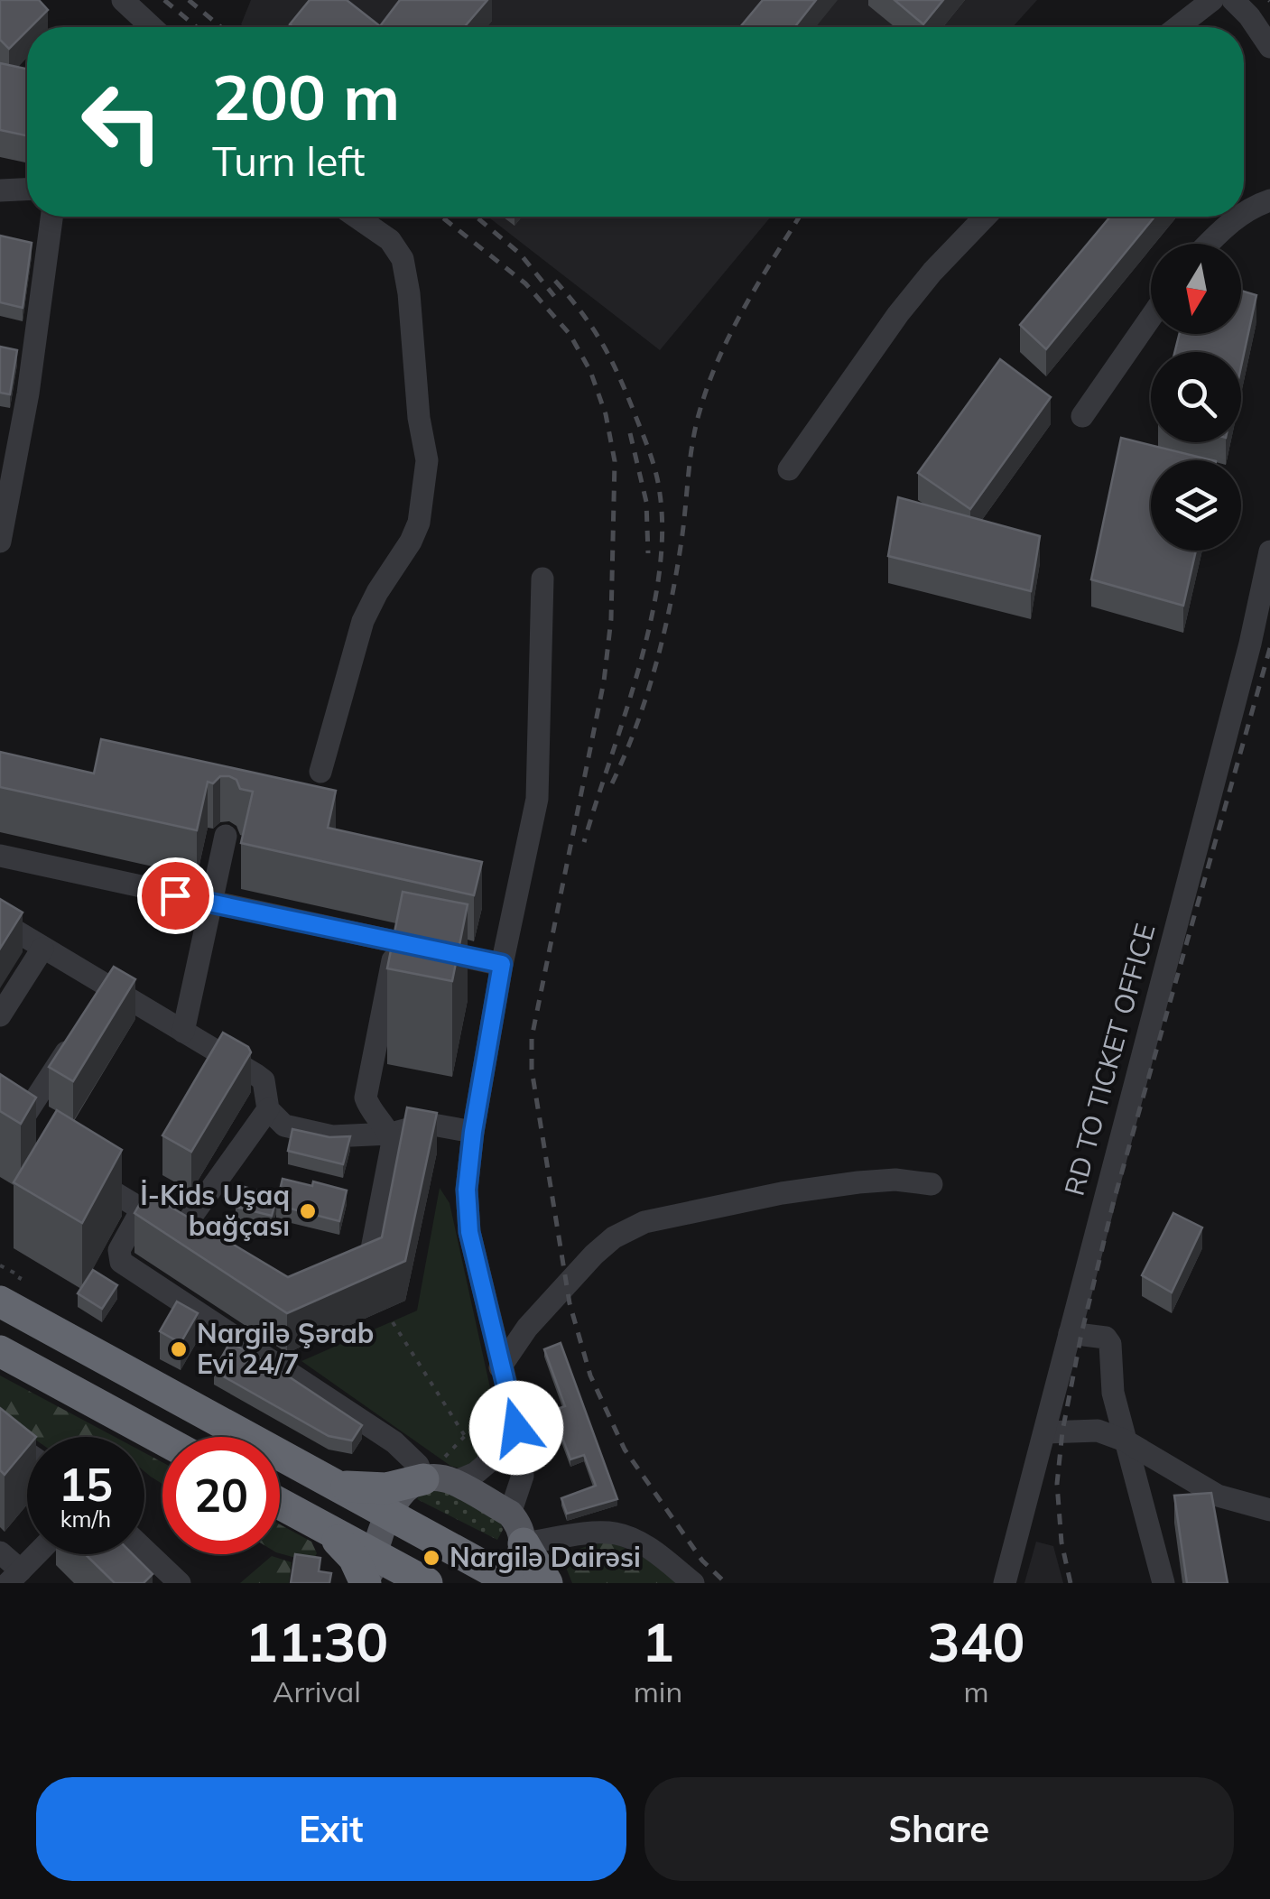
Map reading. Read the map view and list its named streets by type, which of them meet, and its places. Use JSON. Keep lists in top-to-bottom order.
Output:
{
  "streets": {
    "street": ["RD TO TICKET OFFICE"]
  },
  "places": ["İ-Kids Uşaq bağçası", "Nargilə Şərab Evi 24/7", "Nargilə Dairəsi"],
  "north": "bottom",
  "page": {
    "turn": ["200 m", "Turn left"],
    "speed": "15 km/h",
    "limit": "20",
    "eta": [
      "11:30",
      "Arrival",
      "1",
      "min",
      "340",
      "m"
    ],
    "buttons": ["Exit", "Share"]
  }
}
